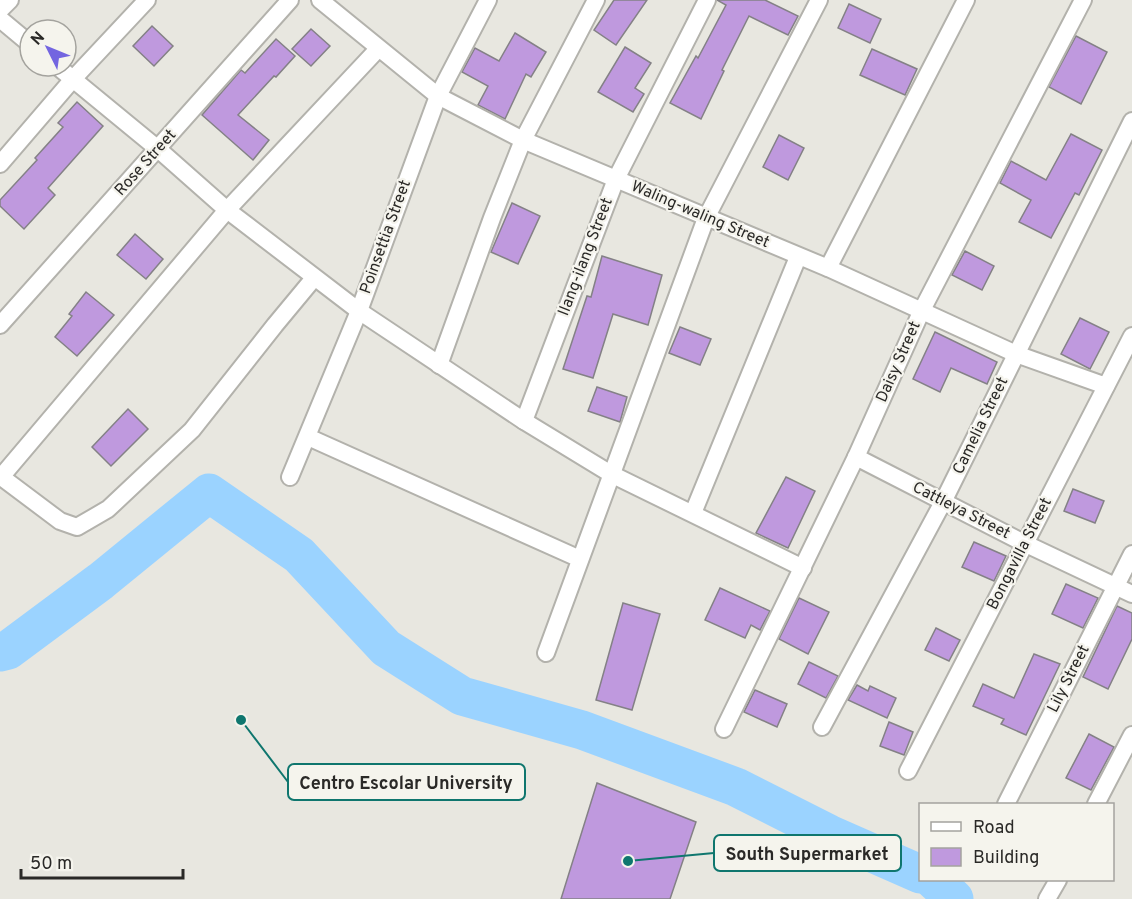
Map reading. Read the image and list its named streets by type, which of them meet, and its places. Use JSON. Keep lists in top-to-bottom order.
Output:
{
  "streets": {
    "street": [
      "Rose Street",
      "Waling-waling Street",
      "Poinsettia Street",
      "Ilang-ilang Street",
      "Daisy Street",
      "Camelia Street",
      "Cattleya Street",
      "Bongavilla Street",
      "Lily Street"
    ]
  },
  "crossings": [
    ["Waling-waling Street", "Poinsettia Street"],
    ["Waling-waling Street", "Ilang-ilang Street"],
    ["Waling-waling Street", "Daisy Street"],
    ["Waling-waling Street", "Camelia Street"],
    ["Waling-waling Street", "Bongavilla Street"],
    ["Daisy Street", "Cattleya Street"],
    ["Camelia Street", "Cattleya Street"],
    ["Cattleya Street", "Bongavilla Street"],
    ["Cattleya Street", "Lily Street"]
  ],
  "places": ["Centro Escolar University", "South Supermarket"],
  "legend": ["Road", "Building"],
  "scale_bar": "50 m",
  "north": "top left"
}
